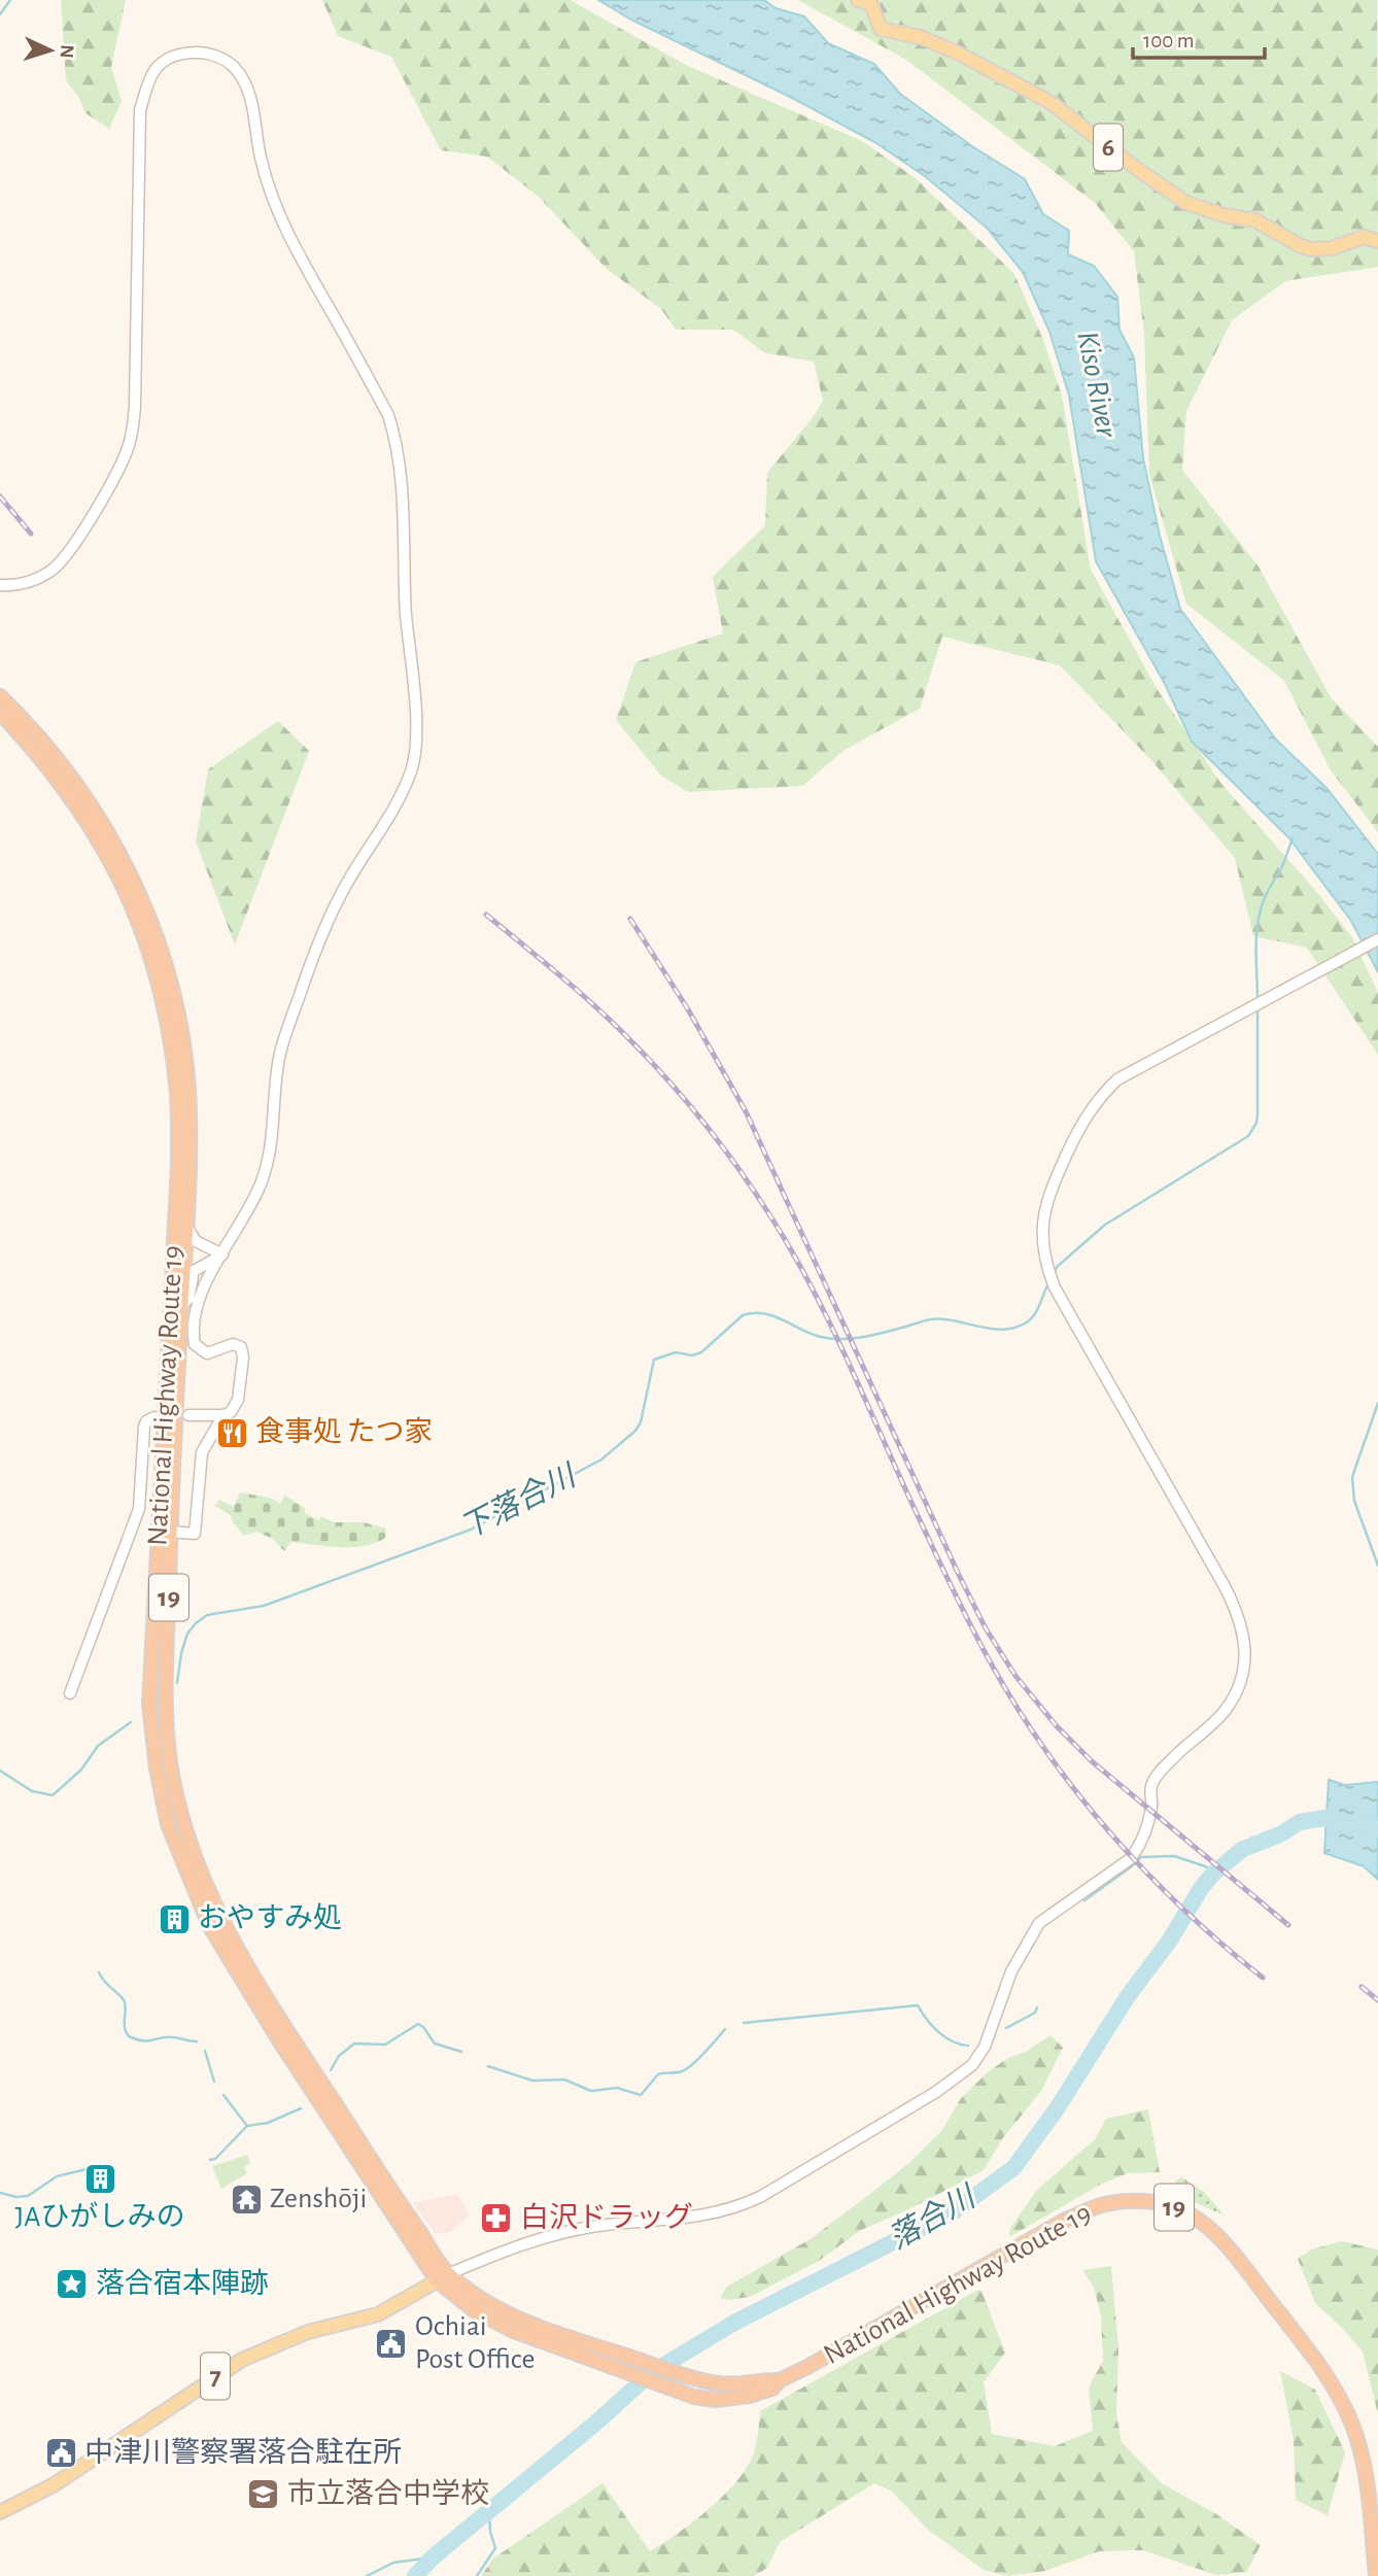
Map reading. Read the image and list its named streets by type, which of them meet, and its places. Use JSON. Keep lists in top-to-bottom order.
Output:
{
  "streets": {
    "highway": ["National Highway Route 19", "19"],
    "main road": ["6", "7"]
  },
  "crossings": [
    ["National Highway Route 19", "7"]
  ],
  "water": ["Kiso River", "下落合川", "落合川"],
  "places": {
    "restaurant": ["食事処 たつ家"],
    "building": ["おやすみ処", "JAひがしみの"],
    "temple": ["Zenshōji"],
    "pharmacy": ["白沢ドラッグ"],
    "place": ["落合宿本陣跡"],
    "public building": ["Ochiai Post Office", "中津川警察署落合駐在所"],
    "school or university": ["市立落合中学校"]
  },
  "scale_bar": "100 m",
  "north": "right"
}
